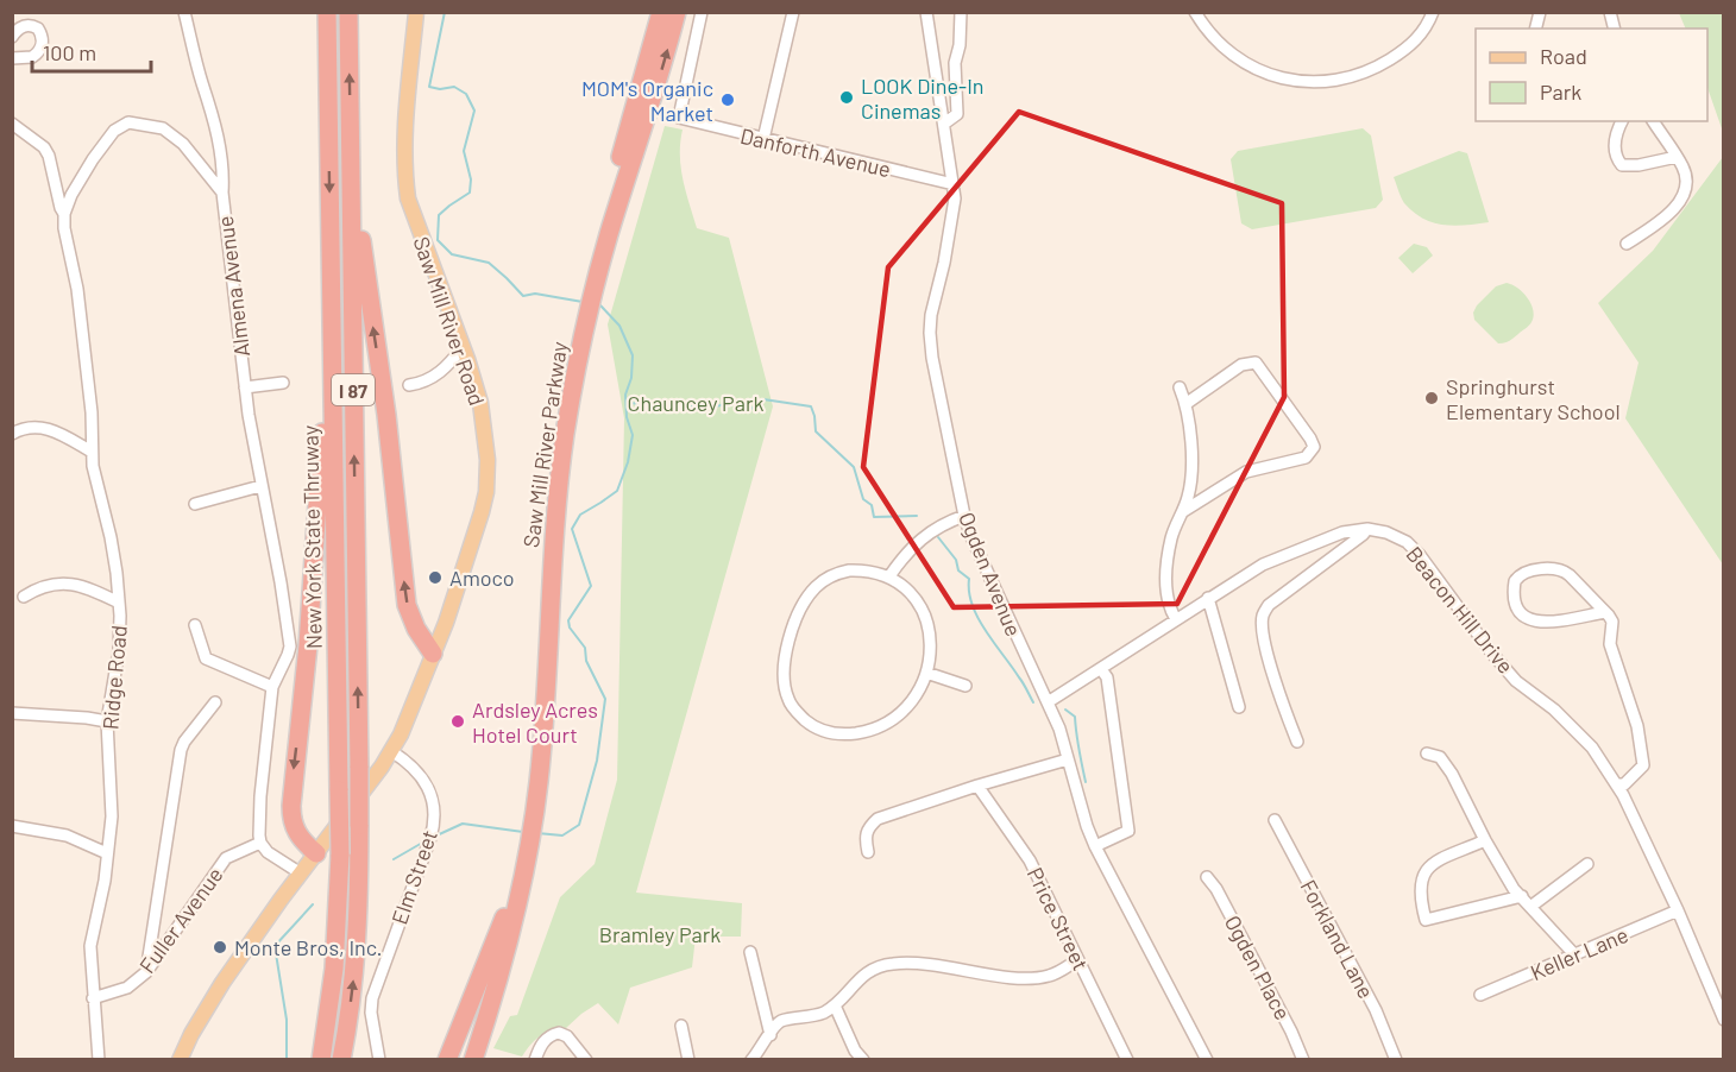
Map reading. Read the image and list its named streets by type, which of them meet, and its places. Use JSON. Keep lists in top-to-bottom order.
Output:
{
  "streets": {
    "highway": ["I 87", "Saw Mill River Parkway", "New York State Thruway"],
    "main road": ["Saw Mill River Road"],
    "street": [
      "Danforth Avenue",
      "Almena Avenue",
      "Ogden Avenue",
      "Beacon Hill Drive",
      "Ridge Road",
      "Elm Street",
      "Price Street",
      "Fuller Avenue",
      "Forkland Lane",
      "Keller Lane",
      "Ogden Place"
    ]
  },
  "crossings": [
    ["Danforth Avenue", "Ogden Avenue"],
    ["Saw Mill River Road", "Elm Street"],
    ["Beacon Hill Drive", "Keller Lane"],
    ["Ridge Road", "Fuller Avenue"]
  ],
  "parks": ["Chauncey Park", "Bramley Park"],
  "places": [
    "LOOK Dine-In Cinemas",
    "MOM's Organic Market",
    "Springhurst Elementary School",
    "Amoco",
    "Ardsley Acres Hotel Court",
    "Monte Bros, Inc."
  ],
  "legend": ["Road", "Park"],
  "scale_bar": "100 m"
}
